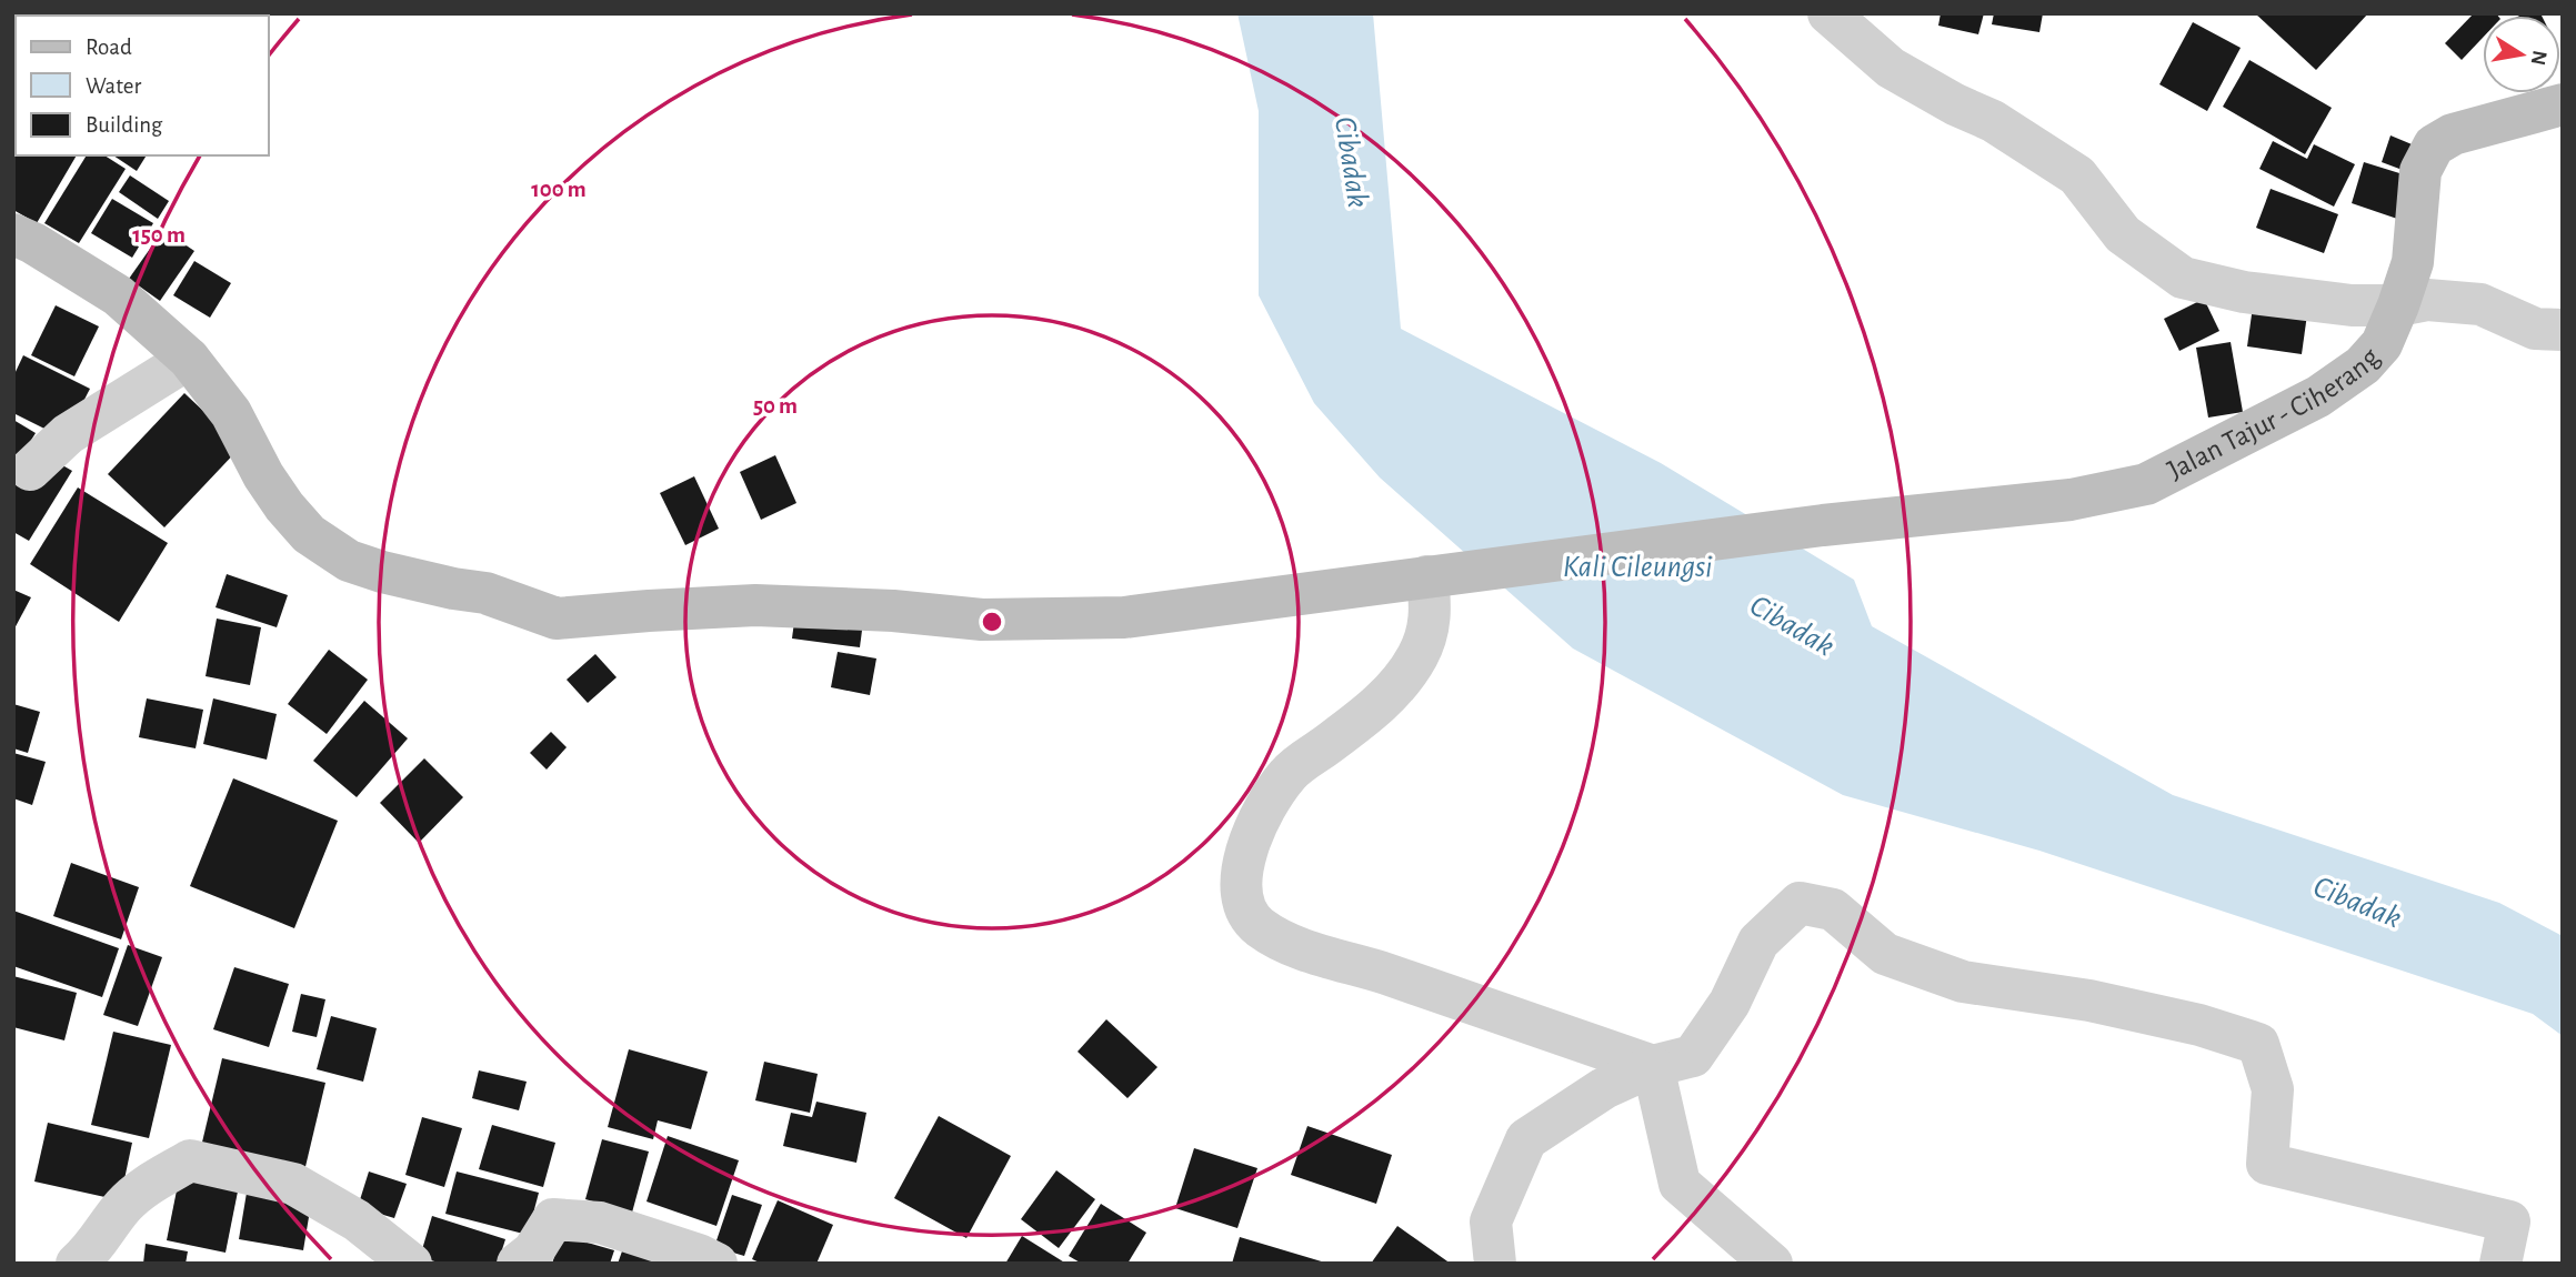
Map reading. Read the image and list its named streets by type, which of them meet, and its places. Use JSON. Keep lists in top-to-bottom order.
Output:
{
  "streets": {
    "main road": ["Jalan Tajur - Ciherang"]
  },
  "water": ["Cibadak", "Kali Cileungsi"],
  "legend": ["Road", "Water", "Building"],
  "north": "right",
  "rings": ["100 m", "150 m", "50 m"]
}
